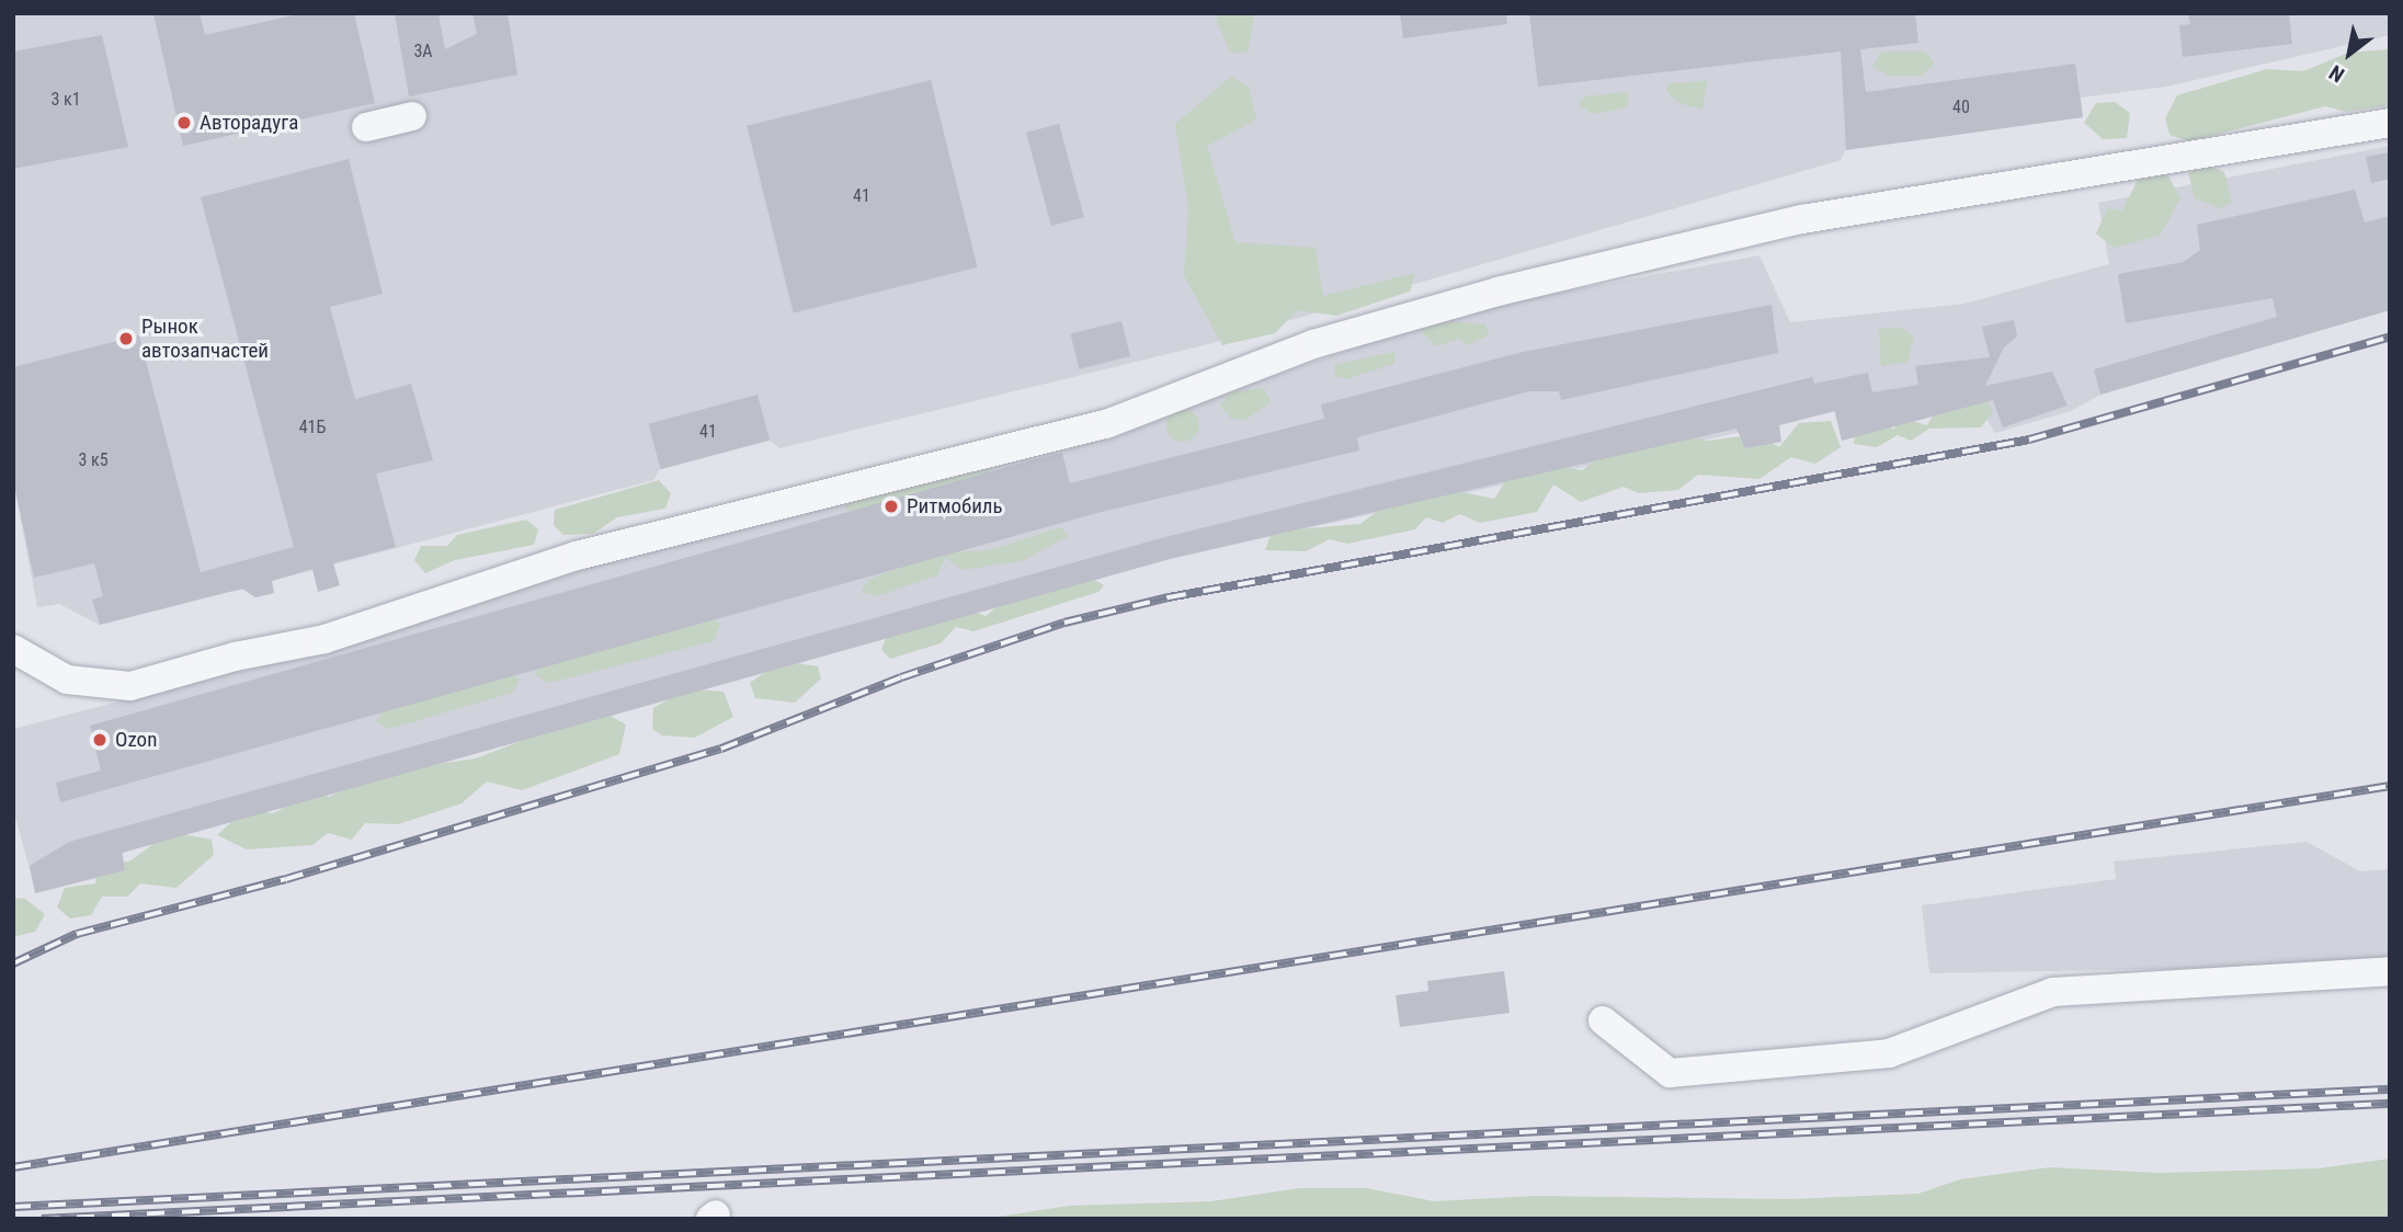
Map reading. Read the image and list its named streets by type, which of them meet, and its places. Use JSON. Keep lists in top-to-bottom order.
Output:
{
  "places": [
    "Авторадуга",
    "Рынок автозапчастей",
    "Ритмобиль",
    "Ozon"
  ],
  "house_numbers": [
    "3А",
    "3 к1",
    "40",
    "41",
    "41Б",
    "41",
    "3 к5"
  ],
  "north": "bottom left"
}
